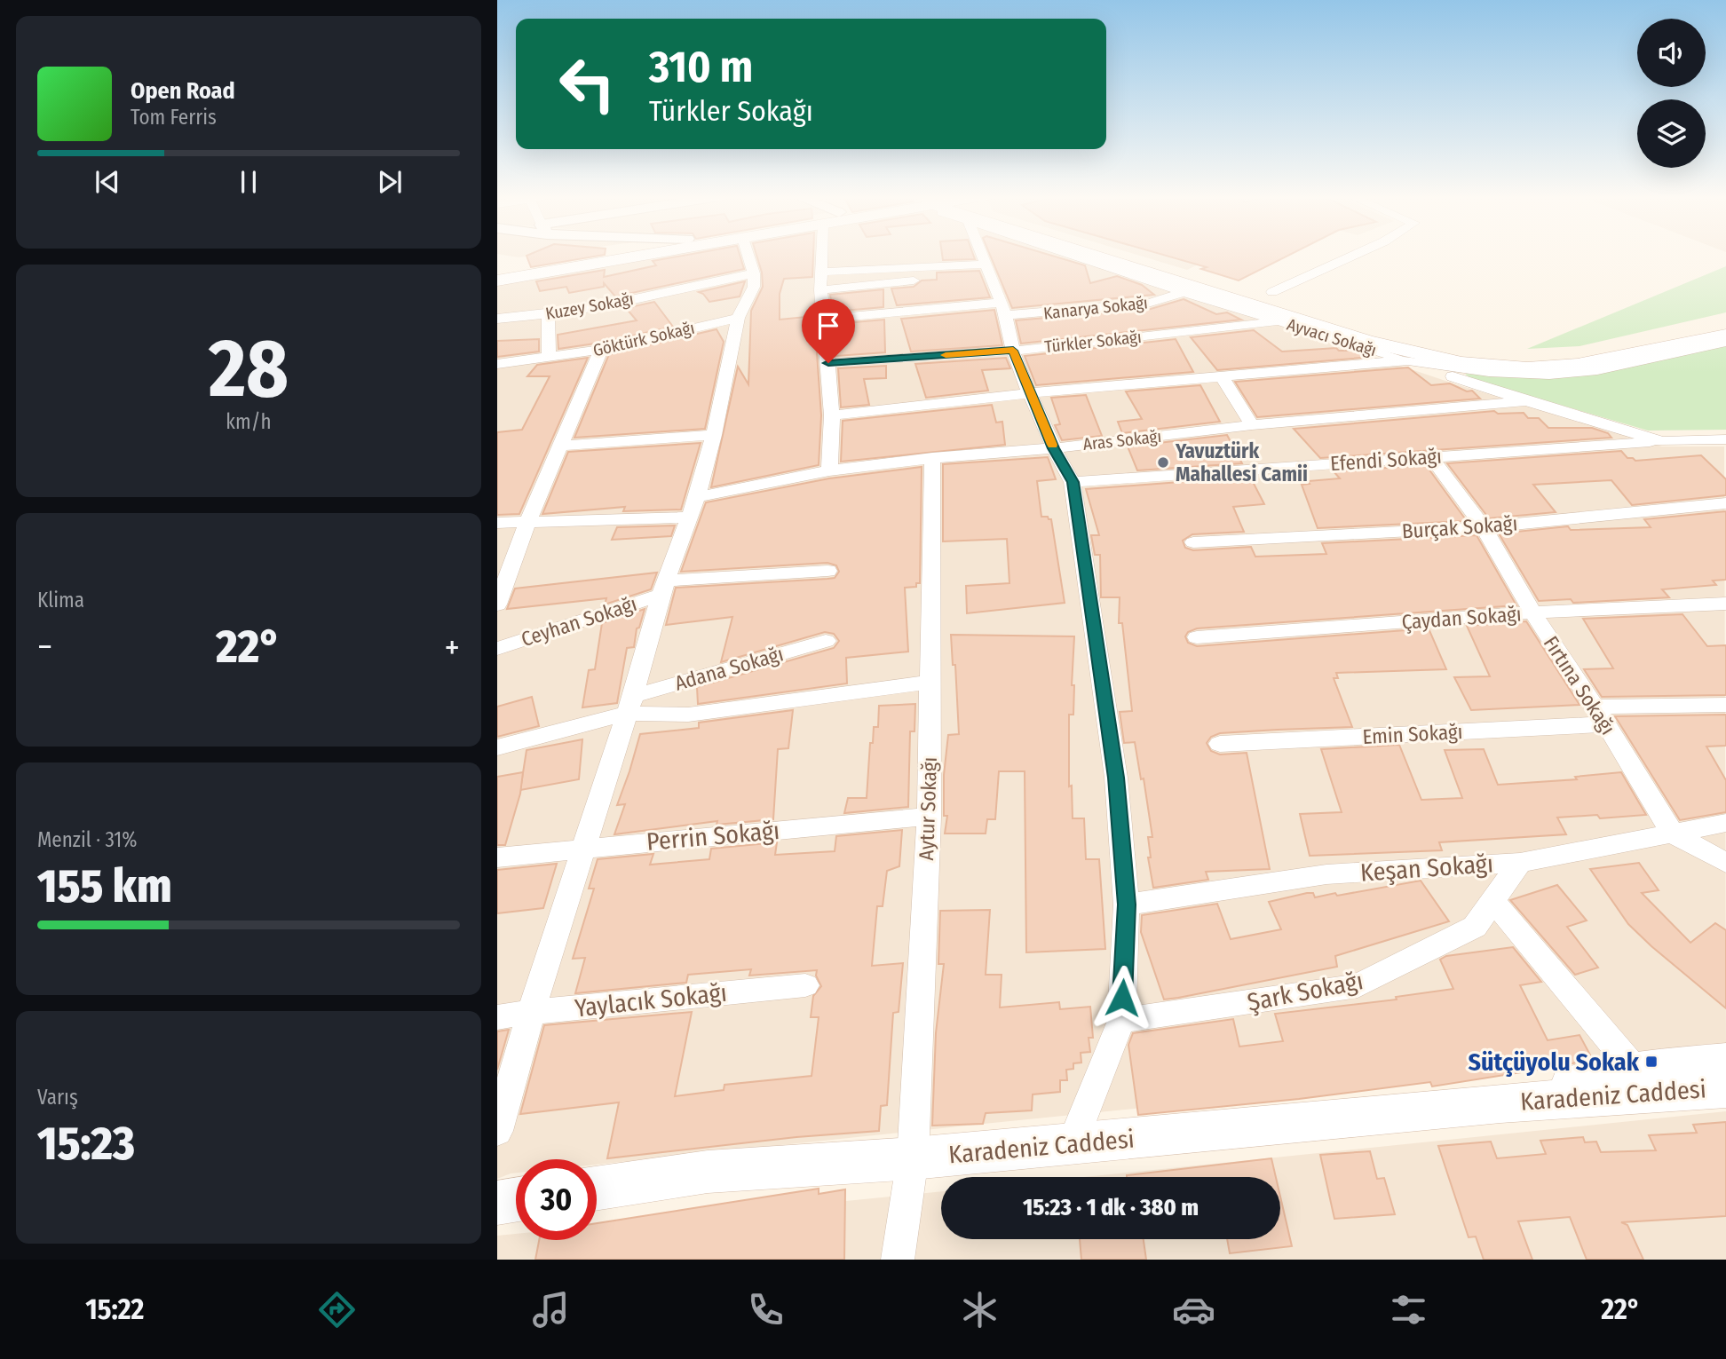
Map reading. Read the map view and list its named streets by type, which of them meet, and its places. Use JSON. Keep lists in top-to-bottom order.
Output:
{
  "streets": {
    "main road": ["Ayvacı Sokağı", "Karadeniz Caddesi"],
    "street": [
      "Kuzey Sokağı",
      "Kanarya Sokağı",
      "Göktürk Sokağı",
      "Türkler Sokağı",
      "Aras Sokağı",
      "Efendi Sokağı",
      "Burçak Sokağı",
      "Çaydan Sokağı",
      "Ceyhan Sokağı",
      "Adana Sokağı",
      "Fırtına Sokağı",
      "Emin Sokağı",
      "Aytur Sokağı",
      "Perrin Sokağı",
      "Keşan Sokağı",
      "Şark Sokağı",
      "Yaylacık Sokağı"
    ]
  },
  "crossings": [
    ["Kanarya Sokağı", "Ayvacı Sokağı"],
    ["Ayvacı Sokağı", "Türkler Sokağı"],
    ["Ayvacı Sokağı", "Aras Sokağı"],
    ["Ayvacı Sokağı", "Efendi Sokağı"],
    ["Aras Sokağı", "Aytur Sokağı"],
    ["Efendi Sokağı", "Fırtına Sokağı"],
    ["Burçak Sokağı", "Fırtına Sokağı"],
    ["Çaydan Sokağı", "Fırtına Sokağı"],
    ["Fırtına Sokağı", "Emin Sokağı"],
    ["Fırtına Sokağı", "Keşan Sokağı"],
    ["Aytur Sokağı", "Perrin Sokağı"],
    ["Aytur Sokağı", "Karadeniz Caddesi"],
    ["Keşan Sokağı", "Şark Sokağı"]
  ],
  "places": {
    "other": ["Yavuztürk Mahallesi Camii"],
    "transit": ["Sütçüyolu Sokak"]
  },
  "page": {
    "turn": ["310 m", "Türkler Sokağı"],
    "song": ["Open Road", "Tom Ferris"],
    "tile": [
      ["28", "km/h"],
      "Klima",
      ["Menzil · 31%", "155 km"],
      ["Varış", "15:23"]
    ],
    "heat": ["−", "22°", "+"],
    "limit": "30",
    "trip": "15:23 · 1 dk · 380 m",
    "tabs": ["15:22", "22°"]
  }
}
